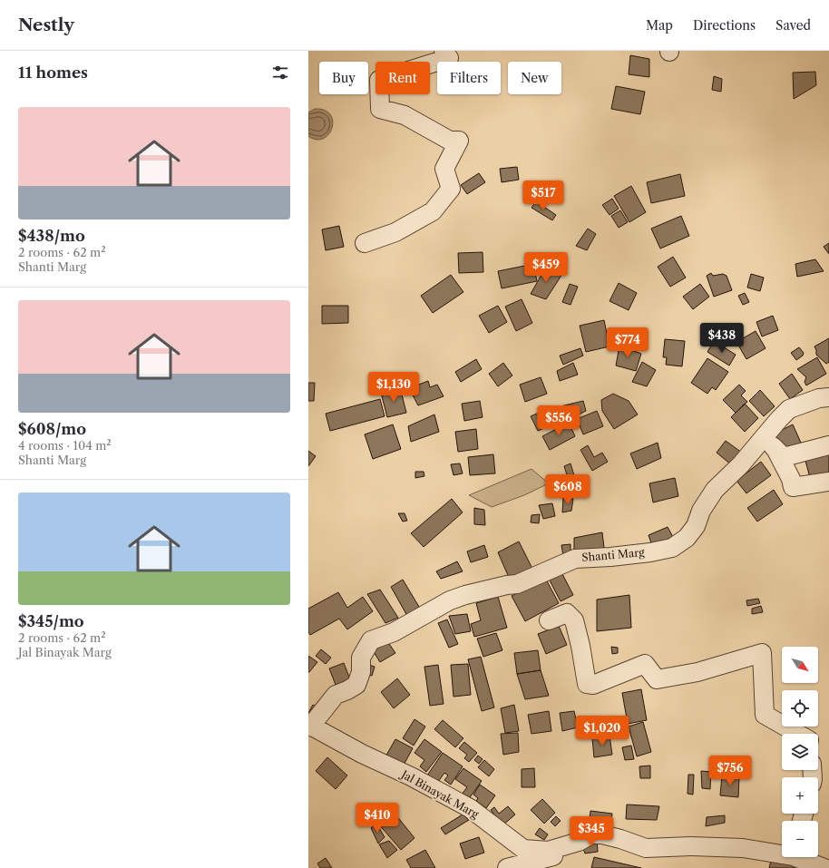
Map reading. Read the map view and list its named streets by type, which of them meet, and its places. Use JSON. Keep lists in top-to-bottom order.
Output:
{
  "streets": {
    "street": ["Shanti Marg", "Jal Binayak Marg"]
  },
  "crossings": [
    ["Shanti Marg", "Jal Binayak Marg"]
  ],
  "north": "bottom right",
  "page": {
    "header": "Nestly",
    "nav": ["Map", "Directions", "Saved"],
    "heading": "11 homes",
    "chip": [
      "Buy",
      "Rent",
      "Filters",
      "New"
    ],
    "list": [
      {
        "name": "$438/mo",
        "note": "2 rooms · 62 m² · Shanti Marg"
      },
      {
        "name": "$608/mo",
        "note": "4 rooms · 104 m² · Shanti Marg"
      },
      {
        "name": "$345/mo",
        "note": "2 rooms · 62 m² · Jal Binayak Marg"
      }
    ],
    "price": [
      "$517",
      "$459",
      "$438",
      "$774",
      "$1,130",
      "$556",
      "$608",
      "$1,020",
      "$756",
      "$410",
      "$345"
    ],
    "map_buttons": ["+", "−"]
  }
}
